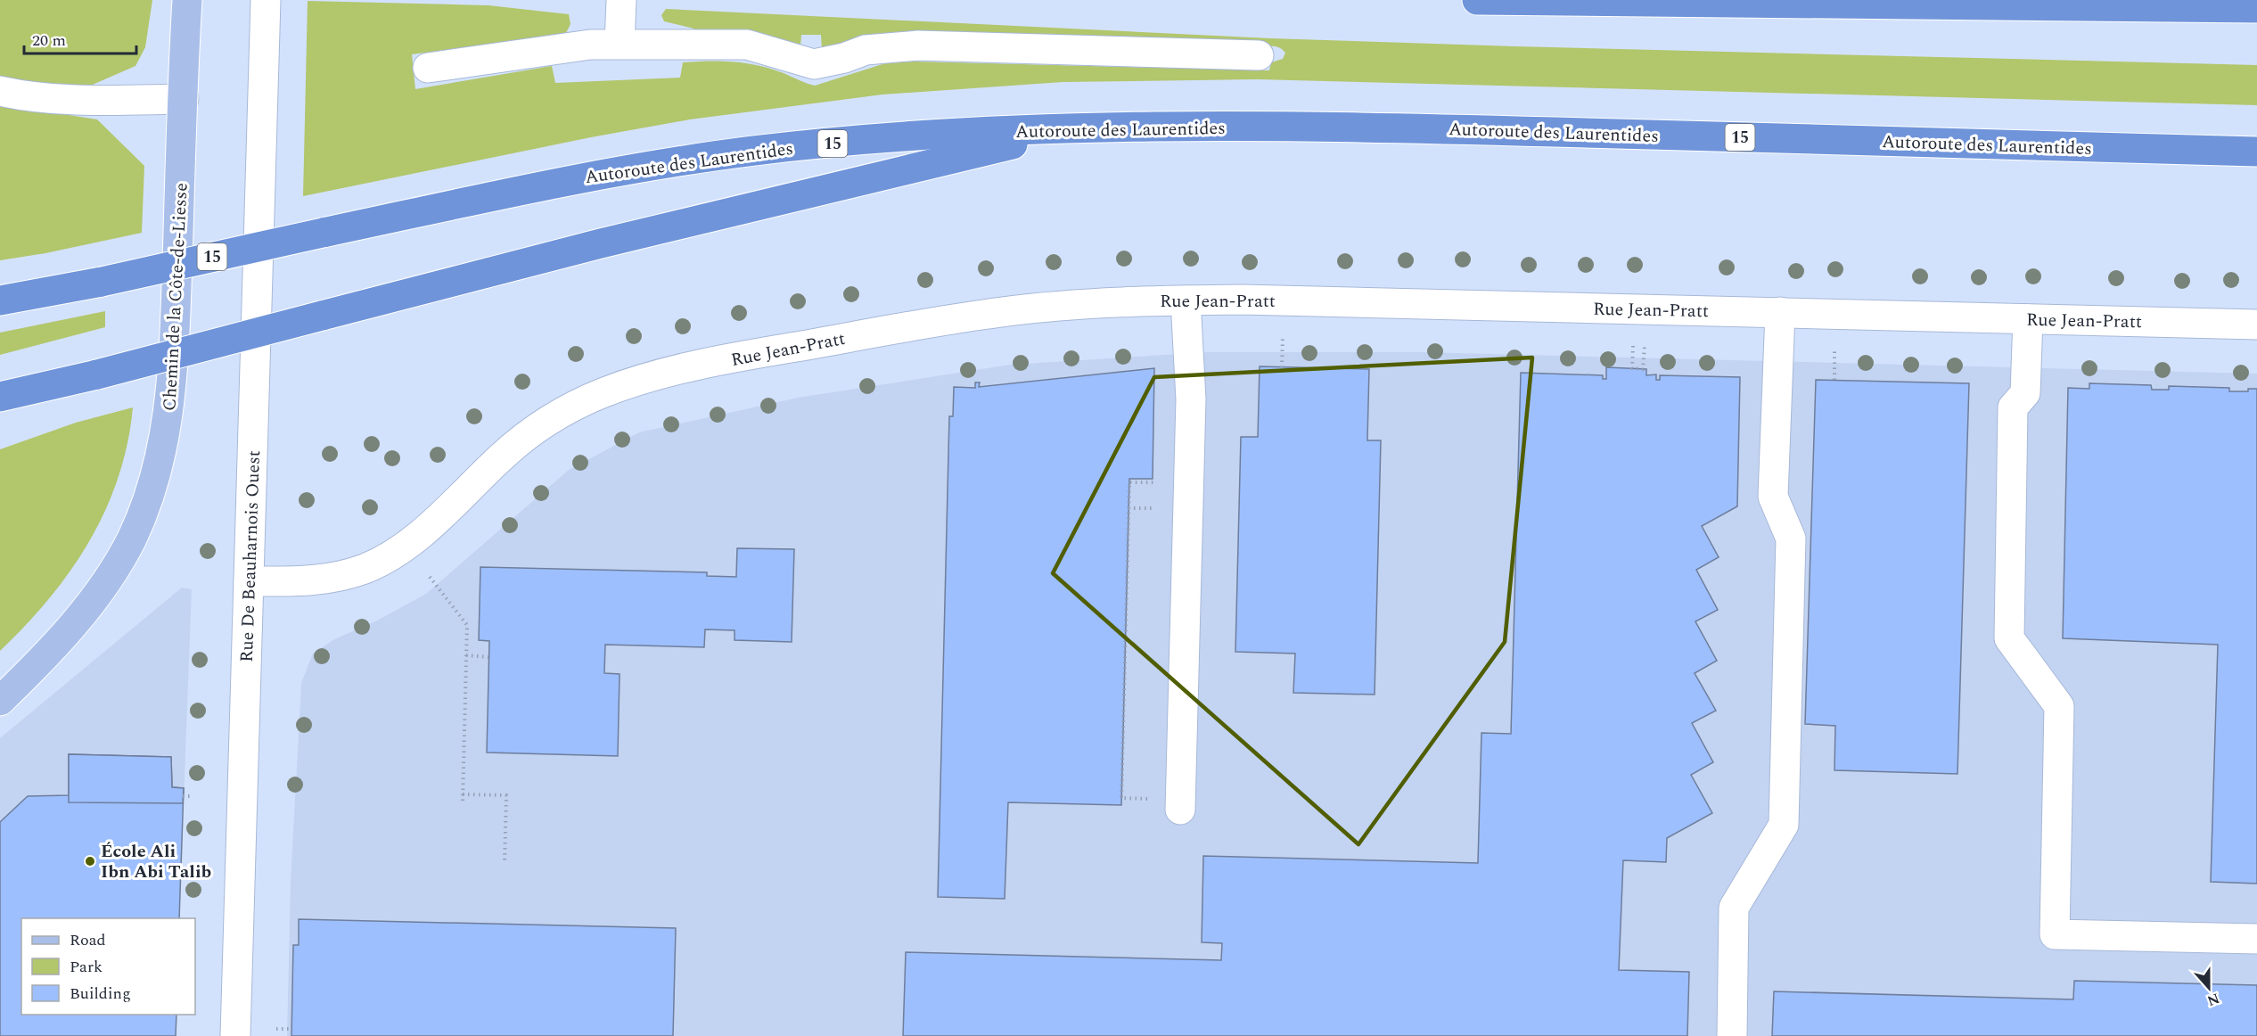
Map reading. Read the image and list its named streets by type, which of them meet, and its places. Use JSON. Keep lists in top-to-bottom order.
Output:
{
  "streets": {
    "highway": ["Autoroute des Laurentides", "15"],
    "main road": ["Chemin de la Côte-de-Liesse"],
    "street": ["Rue Jean-Pratt", "Rue De Beauharnois Ouest"]
  },
  "crossings": [
    ["Rue Jean-Pratt", "Rue De Beauharnois Ouest"]
  ],
  "places": ["École Ali Ibn Abi Talib"],
  "legend": ["Road", "Park", "Building"],
  "scale_bar": "20 m",
  "north": "bottom"
}
